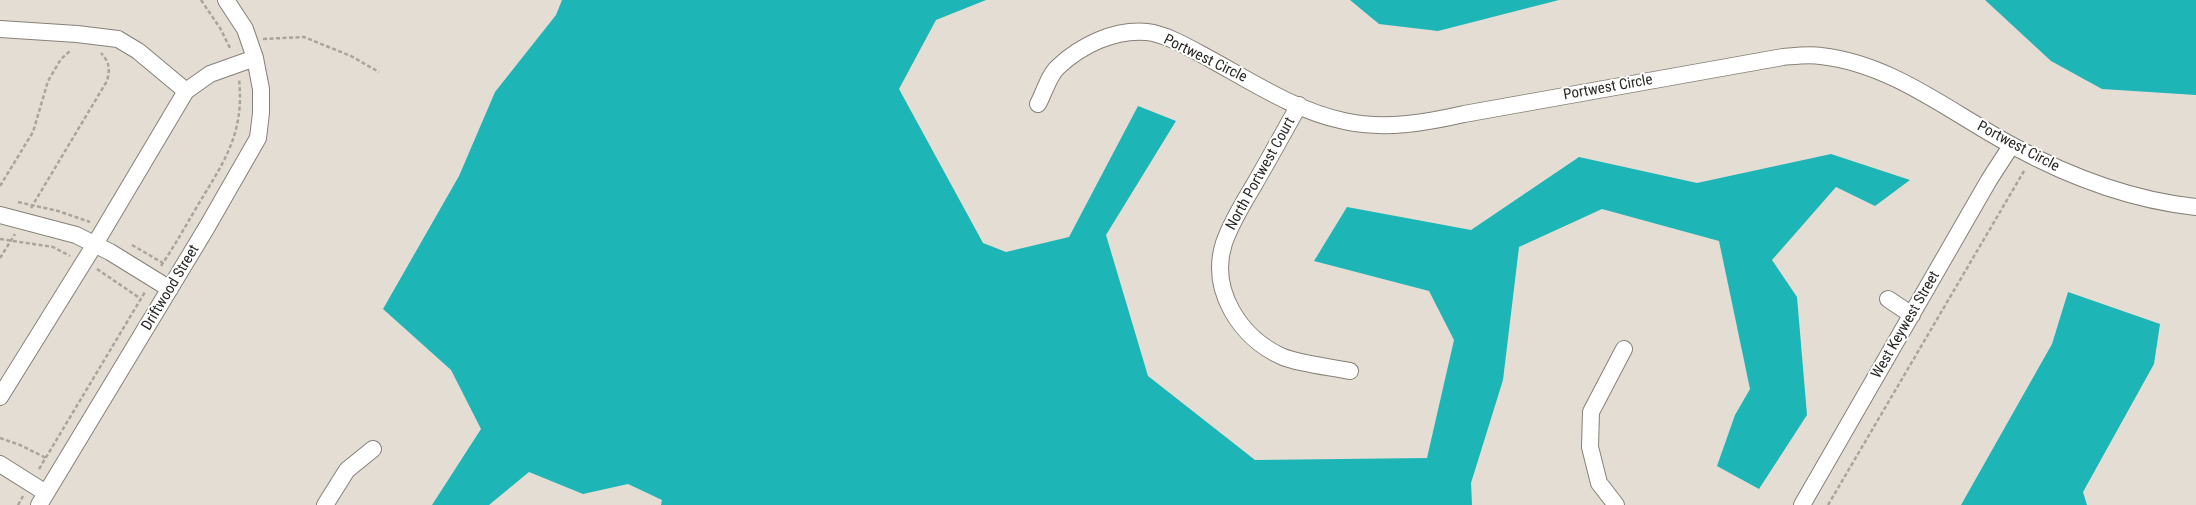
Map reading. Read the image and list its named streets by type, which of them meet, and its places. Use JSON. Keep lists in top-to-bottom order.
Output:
{
  "streets": {
    "street": [
      "Portwest Circle",
      "North Portwest Court",
      "Driftwood Street",
      "West Keywest Street"
    ]
  },
  "crossings": [
    ["Portwest Circle", "North Portwest Court"],
    ["Portwest Circle", "West Keywest Street"]
  ]
}
